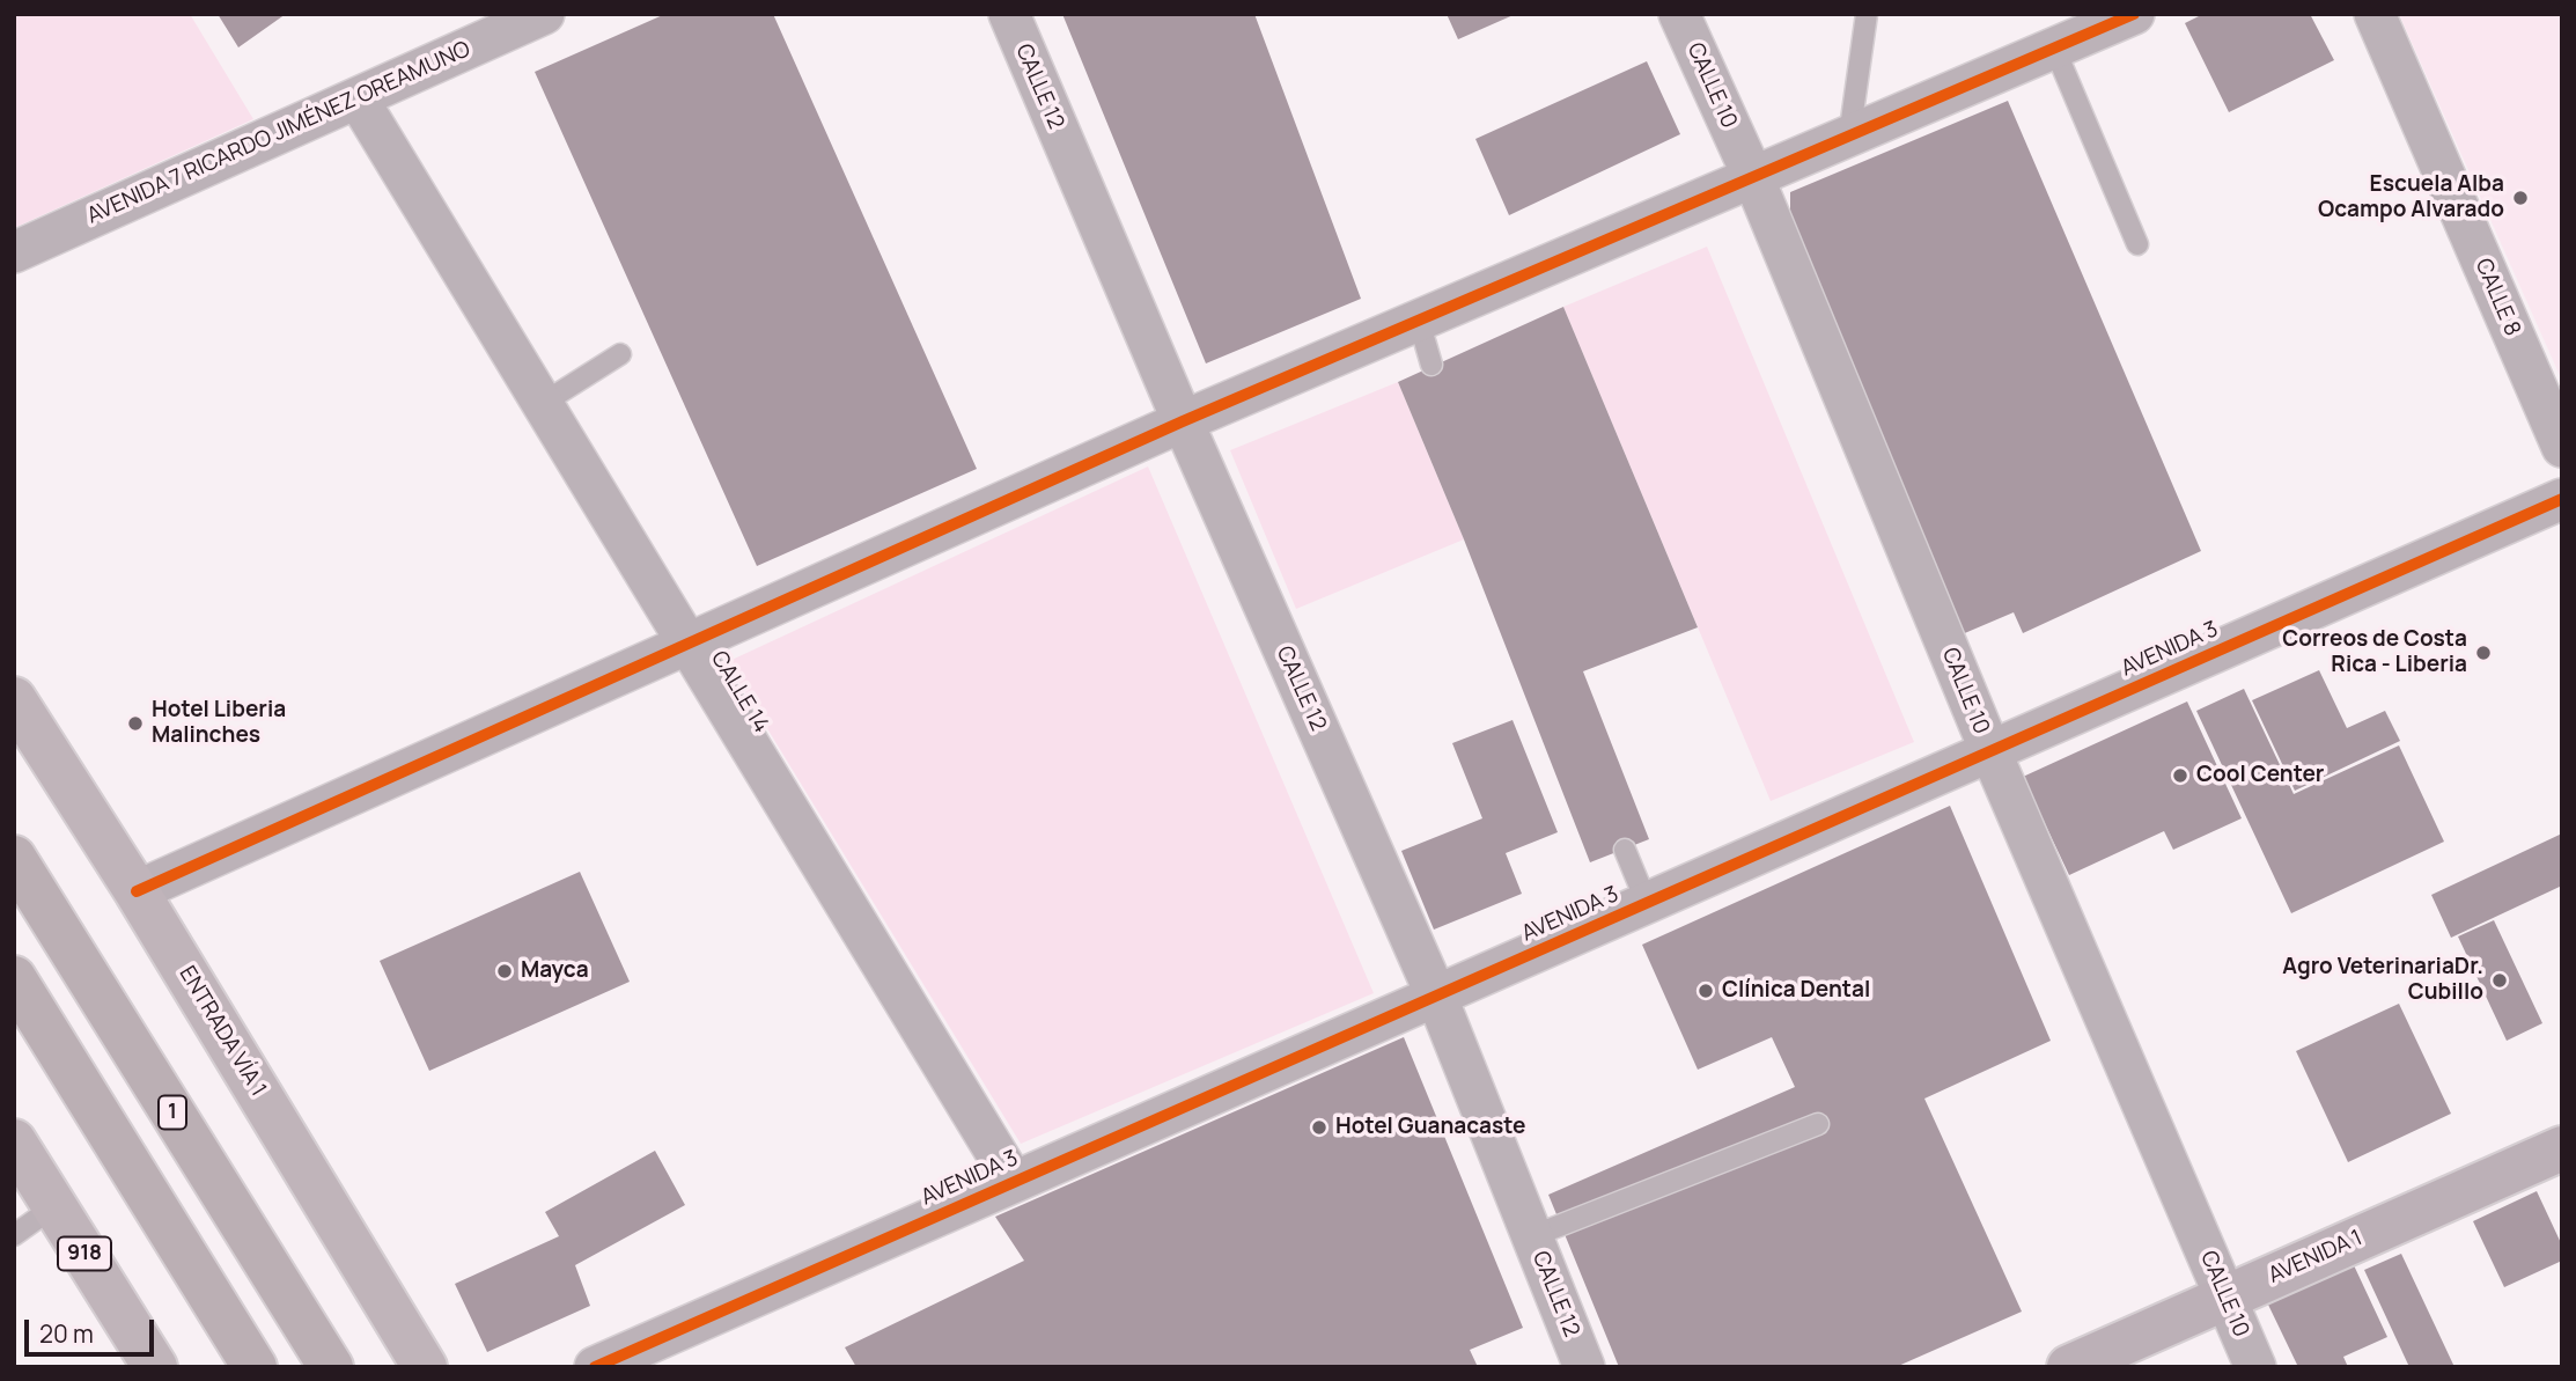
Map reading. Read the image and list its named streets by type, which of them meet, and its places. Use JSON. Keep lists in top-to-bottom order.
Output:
{
  "streets": {
    "highway": ["1"],
    "main road": ["ENTRADA VÍA 1", "918"],
    "street": [
      "CALLE 10",
      "CALLE 12",
      "AVENIDA 7 RICARDO JIMÉNEZ OREAMUNO",
      "CALLE 8",
      "AVENIDA 3",
      "CALLE 14",
      "AVENIDA 1"
    ]
  },
  "crossings": [
    ["CALLE 10", "AVENIDA 3"],
    ["CALLE 10", "AVENIDA 1"],
    ["CALLE 12", "AVENIDA 3"],
    ["AVENIDA 7 RICARDO JIMÉNEZ OREAMUNO", "CALLE 14"],
    ["AVENIDA 3", "CALLE 14"]
  ],
  "places": [
    "Escuela Alba Ocampo Alvarado",
    "Correos de Costa Rica - Liberia",
    "Hotel Liberia Malinches",
    "Cool Center",
    "Mayca",
    "Agro VeterinariaDr. Cubillo",
    "Clínica Dental",
    "Hotel Guanacaste"
  ],
  "scale_bar": "20 m"
}
